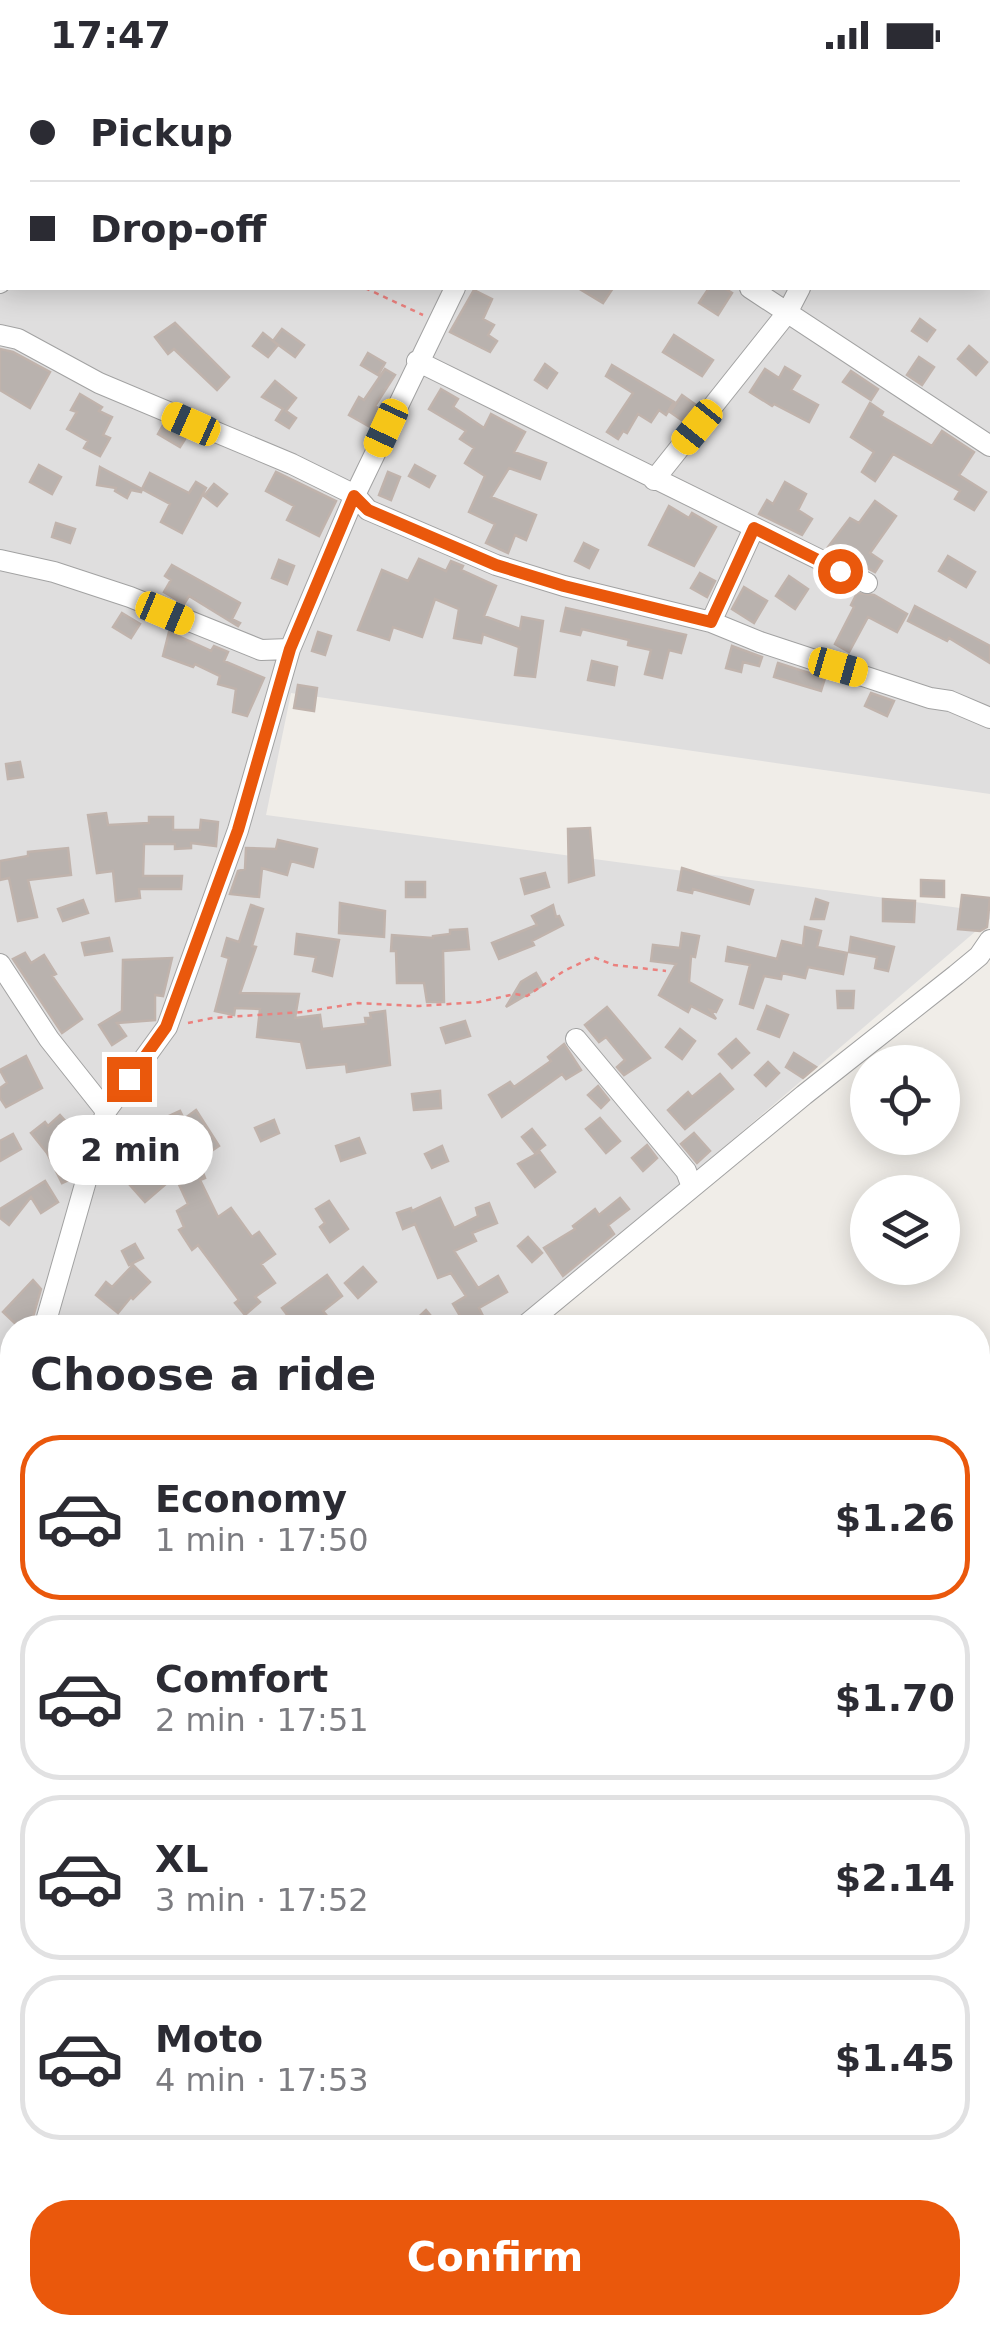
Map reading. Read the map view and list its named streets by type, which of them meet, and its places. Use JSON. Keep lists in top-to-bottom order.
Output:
{
  "page": {
    "status": "17:47",
    "banner": ["Pickup", "Drop-off"],
    "bubble": "2 min",
    "heading": "Choose a ride",
    "list": [
      {
        "name": "Economy",
        "note": "1 min · 17:50",
        "value": "$1.26"
      },
      {
        "name": "Comfort",
        "note": "2 min · 17:51",
        "value": "$1.70"
      },
      {
        "name": "XL",
        "note": "3 min · 17:52",
        "value": "$2.14"
      },
      {
        "name": "Moto",
        "note": "4 min · 17:53",
        "value": "$1.45"
      }
    ],
    "buttons": "Confirm"
  }
}
